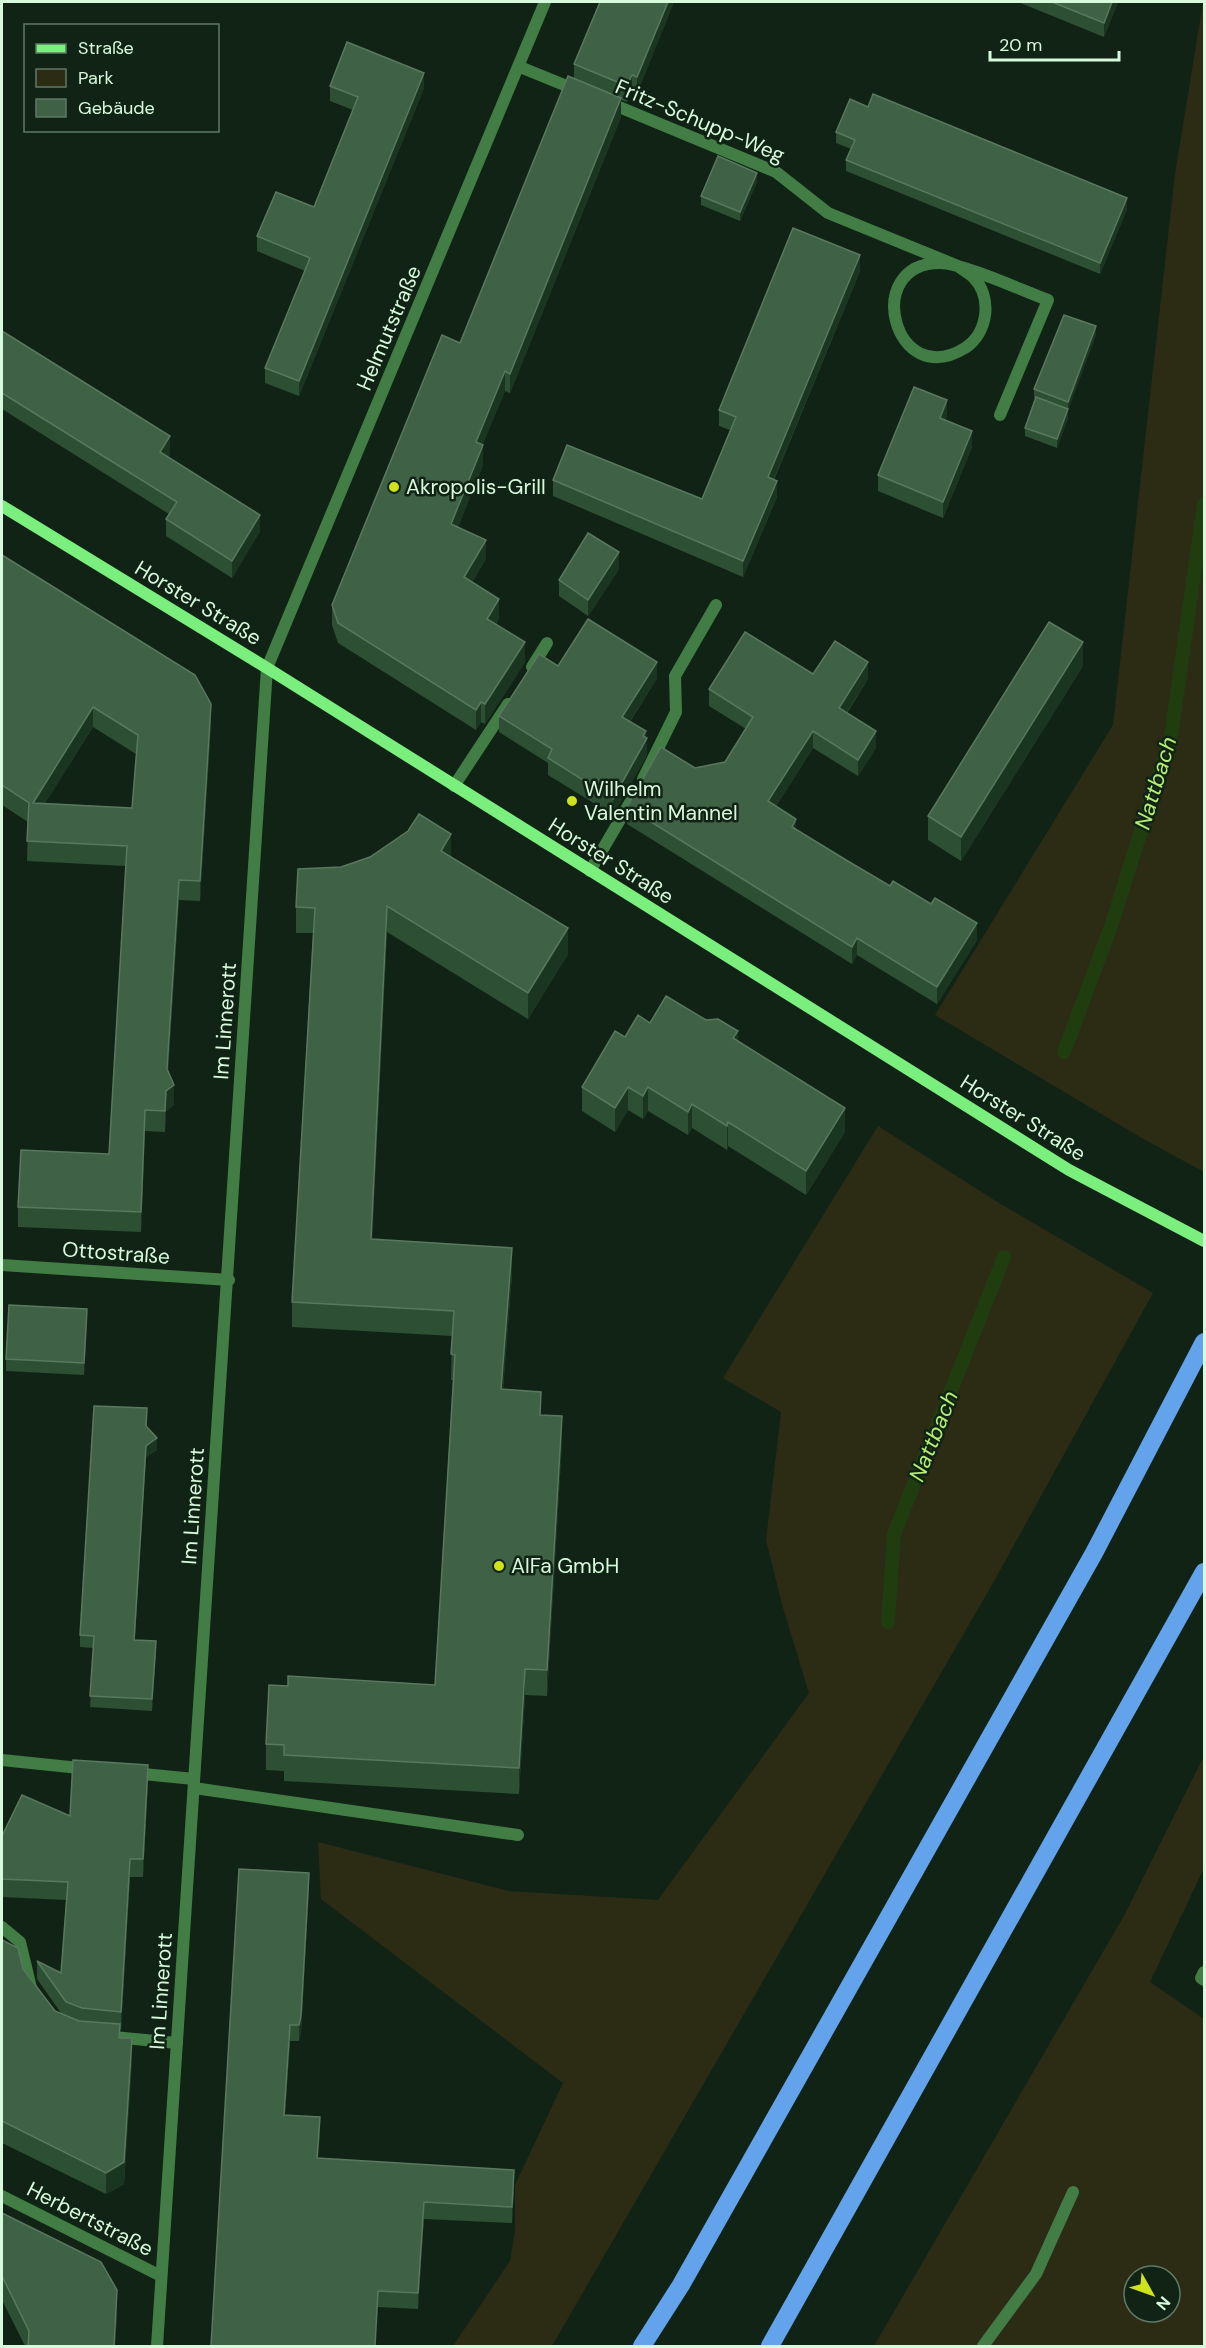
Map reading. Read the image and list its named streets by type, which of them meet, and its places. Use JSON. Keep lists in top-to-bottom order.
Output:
{
  "streets": {
    "main road": ["Horster Straße"],
    "street": [
      "Fritz-Schupp-Weg",
      "Helmutstraße",
      "Im Linnerott",
      "Ottostraße",
      "Herbertstraße"
    ]
  },
  "crossings": [
    ["Fritz-Schupp-Weg", "Helmutstraße"],
    ["Helmutstraße", "Horster Straße"],
    ["Helmutstraße", "Im Linnerott"],
    ["Horster Straße", "Im Linnerott"],
    ["Im Linnerott", "Ottostraße"],
    ["Im Linnerott", "Herbertstraße"]
  ],
  "water": ["Nattbach"],
  "places": ["Akropolis-Grill", "Wilhelm Valentin Mannel", "AlFa GmbH"],
  "legend": ["Straße", "Park", "Gebäude"],
  "scale_bar": "20 m",
  "north": "bottom right"
}
